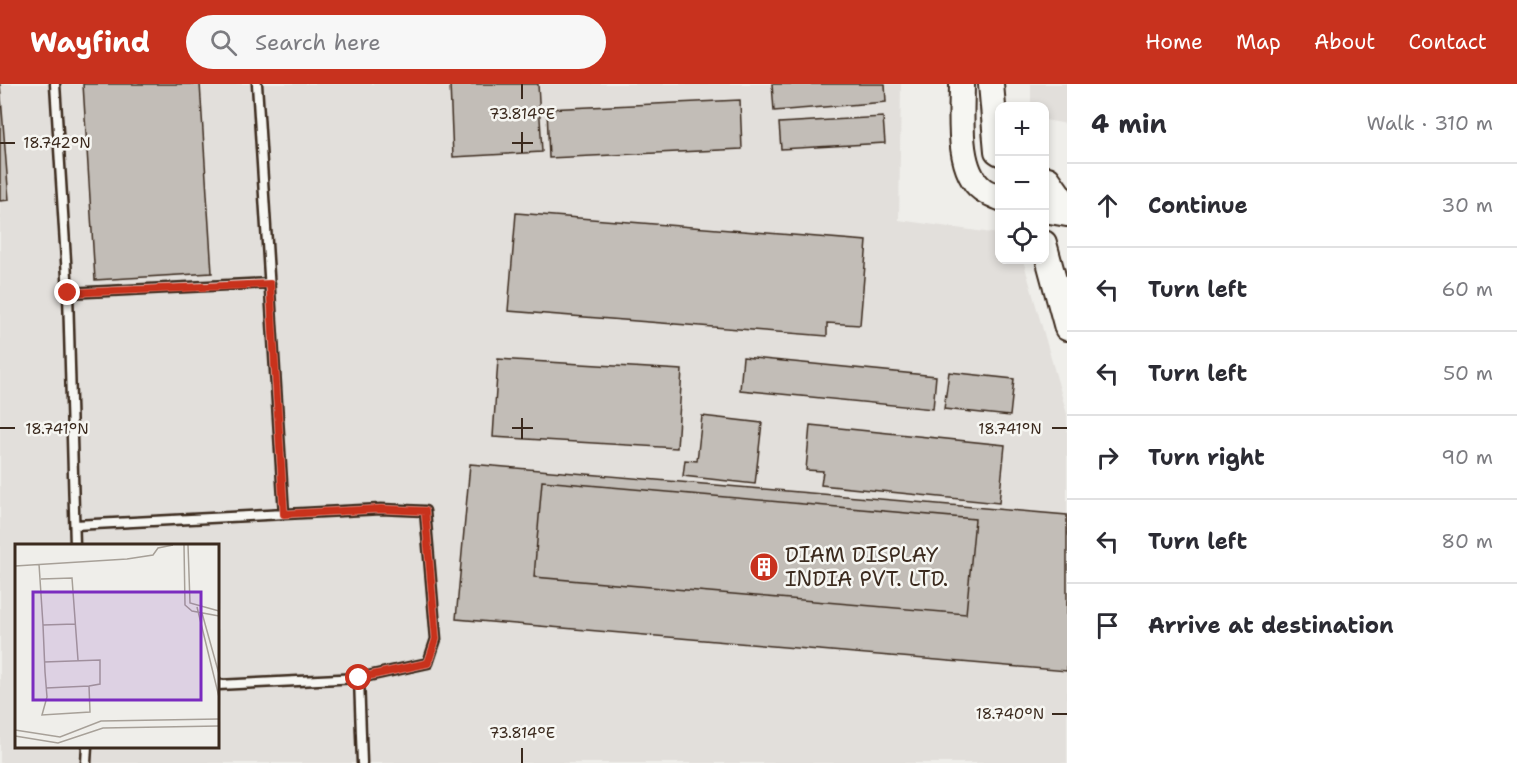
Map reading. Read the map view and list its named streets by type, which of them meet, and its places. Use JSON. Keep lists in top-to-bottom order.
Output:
{
  "places": {
    "building": ["DIAM DISPLAY INDIA PVT. LTD."]
  },
  "page": {
    "header": "Wayfind",
    "search": "Search here",
    "nav": [
      "Home",
      "Map",
      "About",
      "Contact"
    ],
    "heading": ["4 min", "Walk · 310 m"],
    "map_buttons": ["+", "−"],
    "list": [
      ["Continue", "30 m"],
      ["Turn left", "60 m"],
      ["Turn left", "50 m"],
      ["Turn right", "90 m"],
      ["Turn left", "80 m"],
      "Arrive at destination"
    ]
  },
  "coordinates": [
    "73.814°E",
    "18.742°N",
    "18.741°N",
    "18.740°N"
  ]
}
